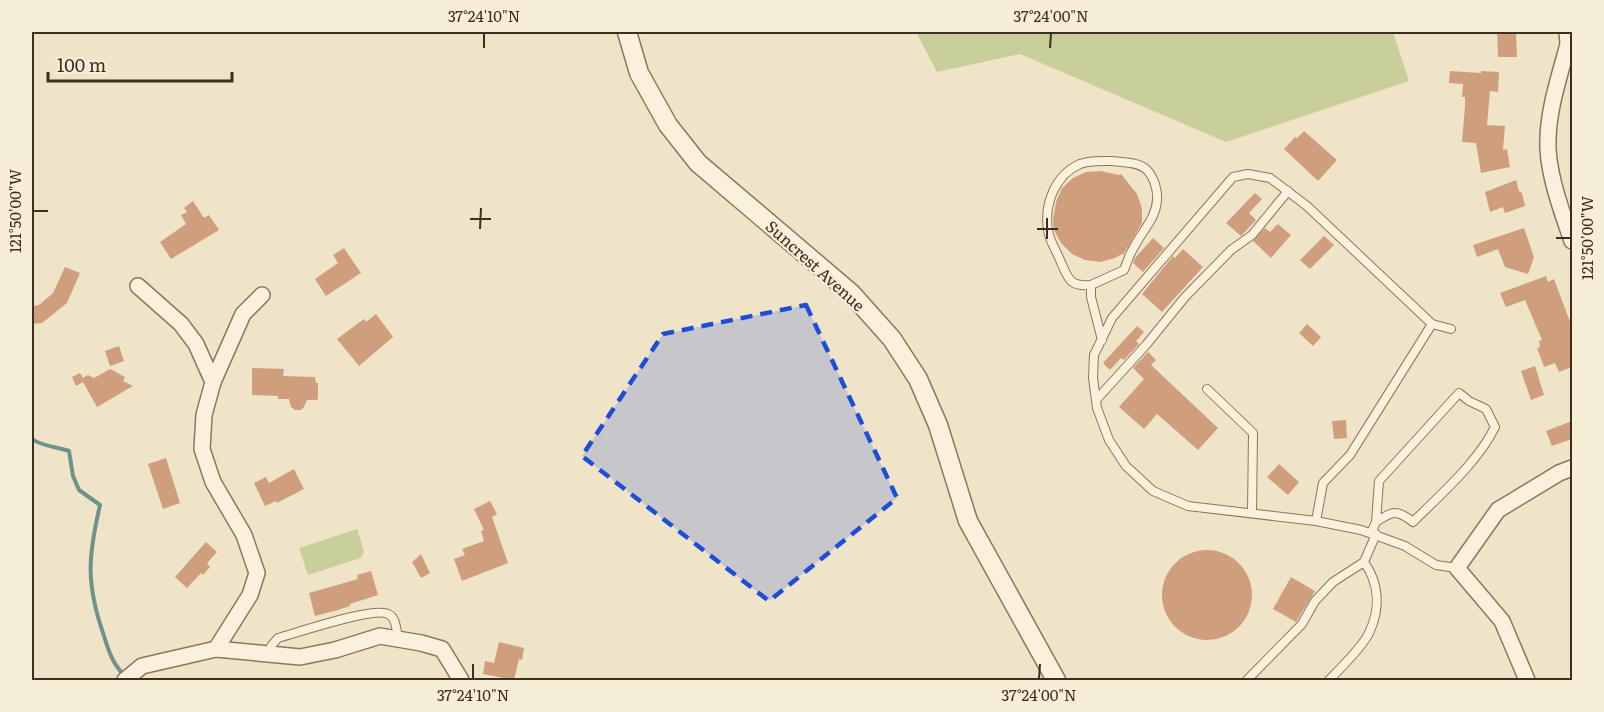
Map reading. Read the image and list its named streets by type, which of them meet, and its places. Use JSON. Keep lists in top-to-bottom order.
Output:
{
  "streets": {
    "street": ["Suncrest Avenue"]
  },
  "scale_bar": "100 m",
  "coordinates": ["37°24'10\"N", "37°24'00\"N", "121°50'00\"W"]
}
